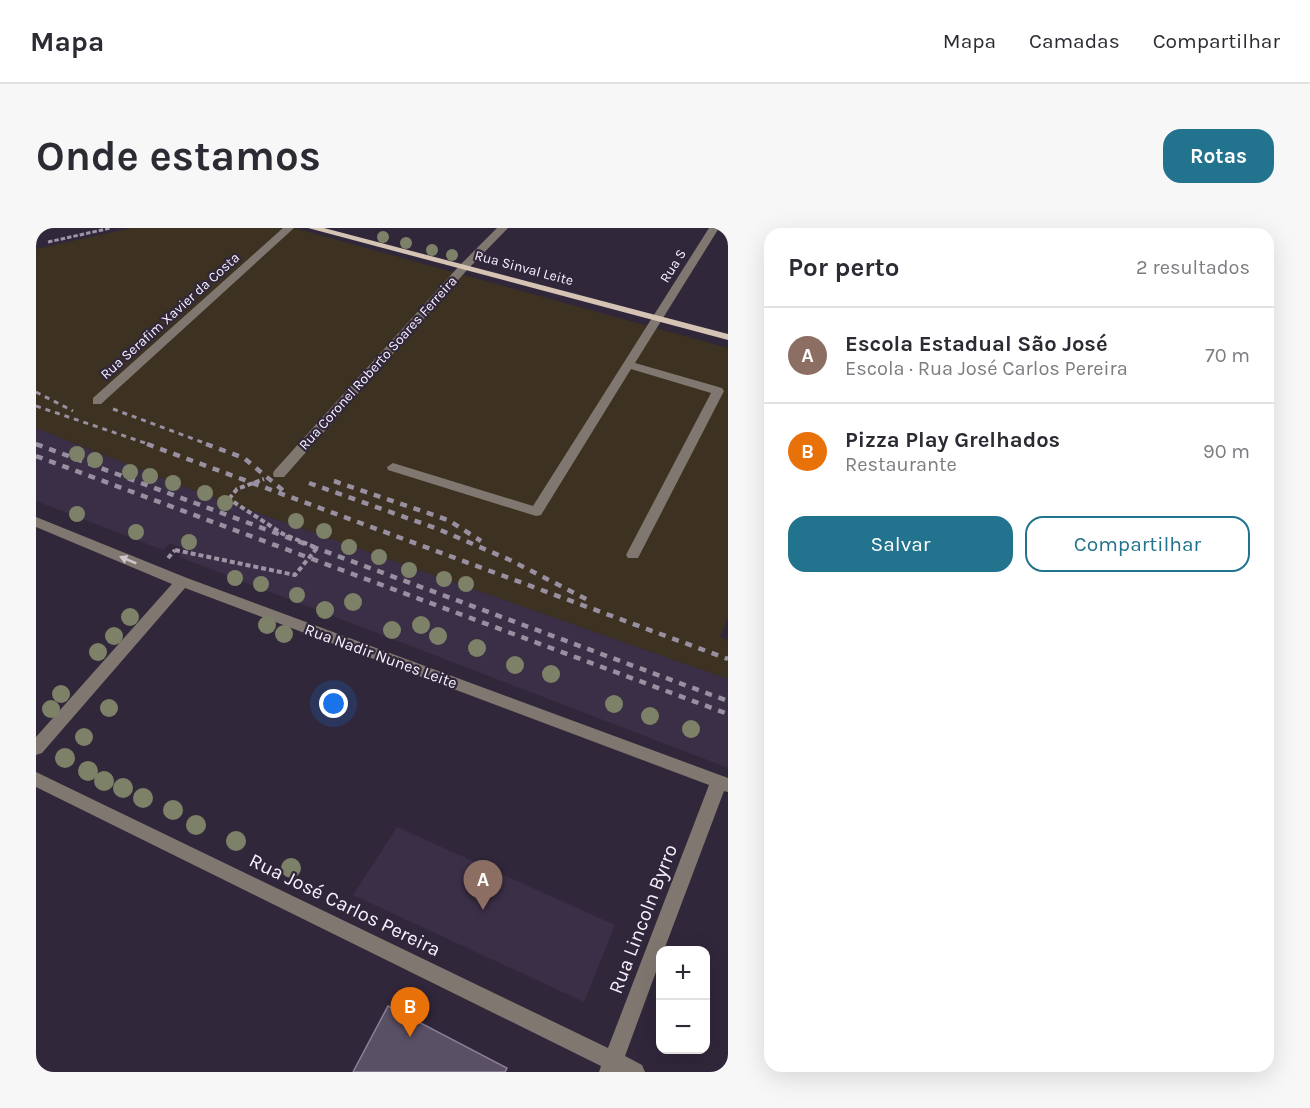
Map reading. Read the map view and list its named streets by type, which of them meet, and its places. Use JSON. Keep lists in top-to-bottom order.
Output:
{
  "streets": {
    "main road": ["Rua Sinval Leite"],
    "street": [
      "Rua S",
      "Rua Serafim Xavier da Costa",
      "Rua Coronel Roberto Soares Ferreira",
      "Rua Nadir Nunes Leite",
      "Rua José Carlos Pereira",
      "Rua Lincoln Byrro"
    ]
  },
  "crossings": [
    ["Rua S", "Rua Sinval Leite"],
    ["Rua Sinval Leite", "Rua Coronel Roberto Soares Ferreira"],
    ["Rua Nadir Nunes Leite", "Rua Lincoln Byrro"],
    ["Rua José Carlos Pereira", "Rua Lincoln Byrro"]
  ],
  "page": {
    "header": "Mapa",
    "nav": ["Mapa", "Camadas", "Compartilhar"],
    "buttons": [
      "Rotas",
      ["Salvar", "Compartilhar"]
    ],
    "title": "Onde estamos",
    "heading": ["Por perto", "2 resultados"],
    "list": [
      {
        "mark": "A",
        "name": "Escola Estadual São José",
        "note": "Escola · Rua José Carlos Pereira",
        "value": "70 m"
      },
      {
        "mark": "B",
        "name": "Pizza Play Grelhados",
        "note": "Restaurante",
        "value": "90 m"
      }
    ],
    "pins": ["A", "B"],
    "map_buttons": ["+", "−"]
  }
}
